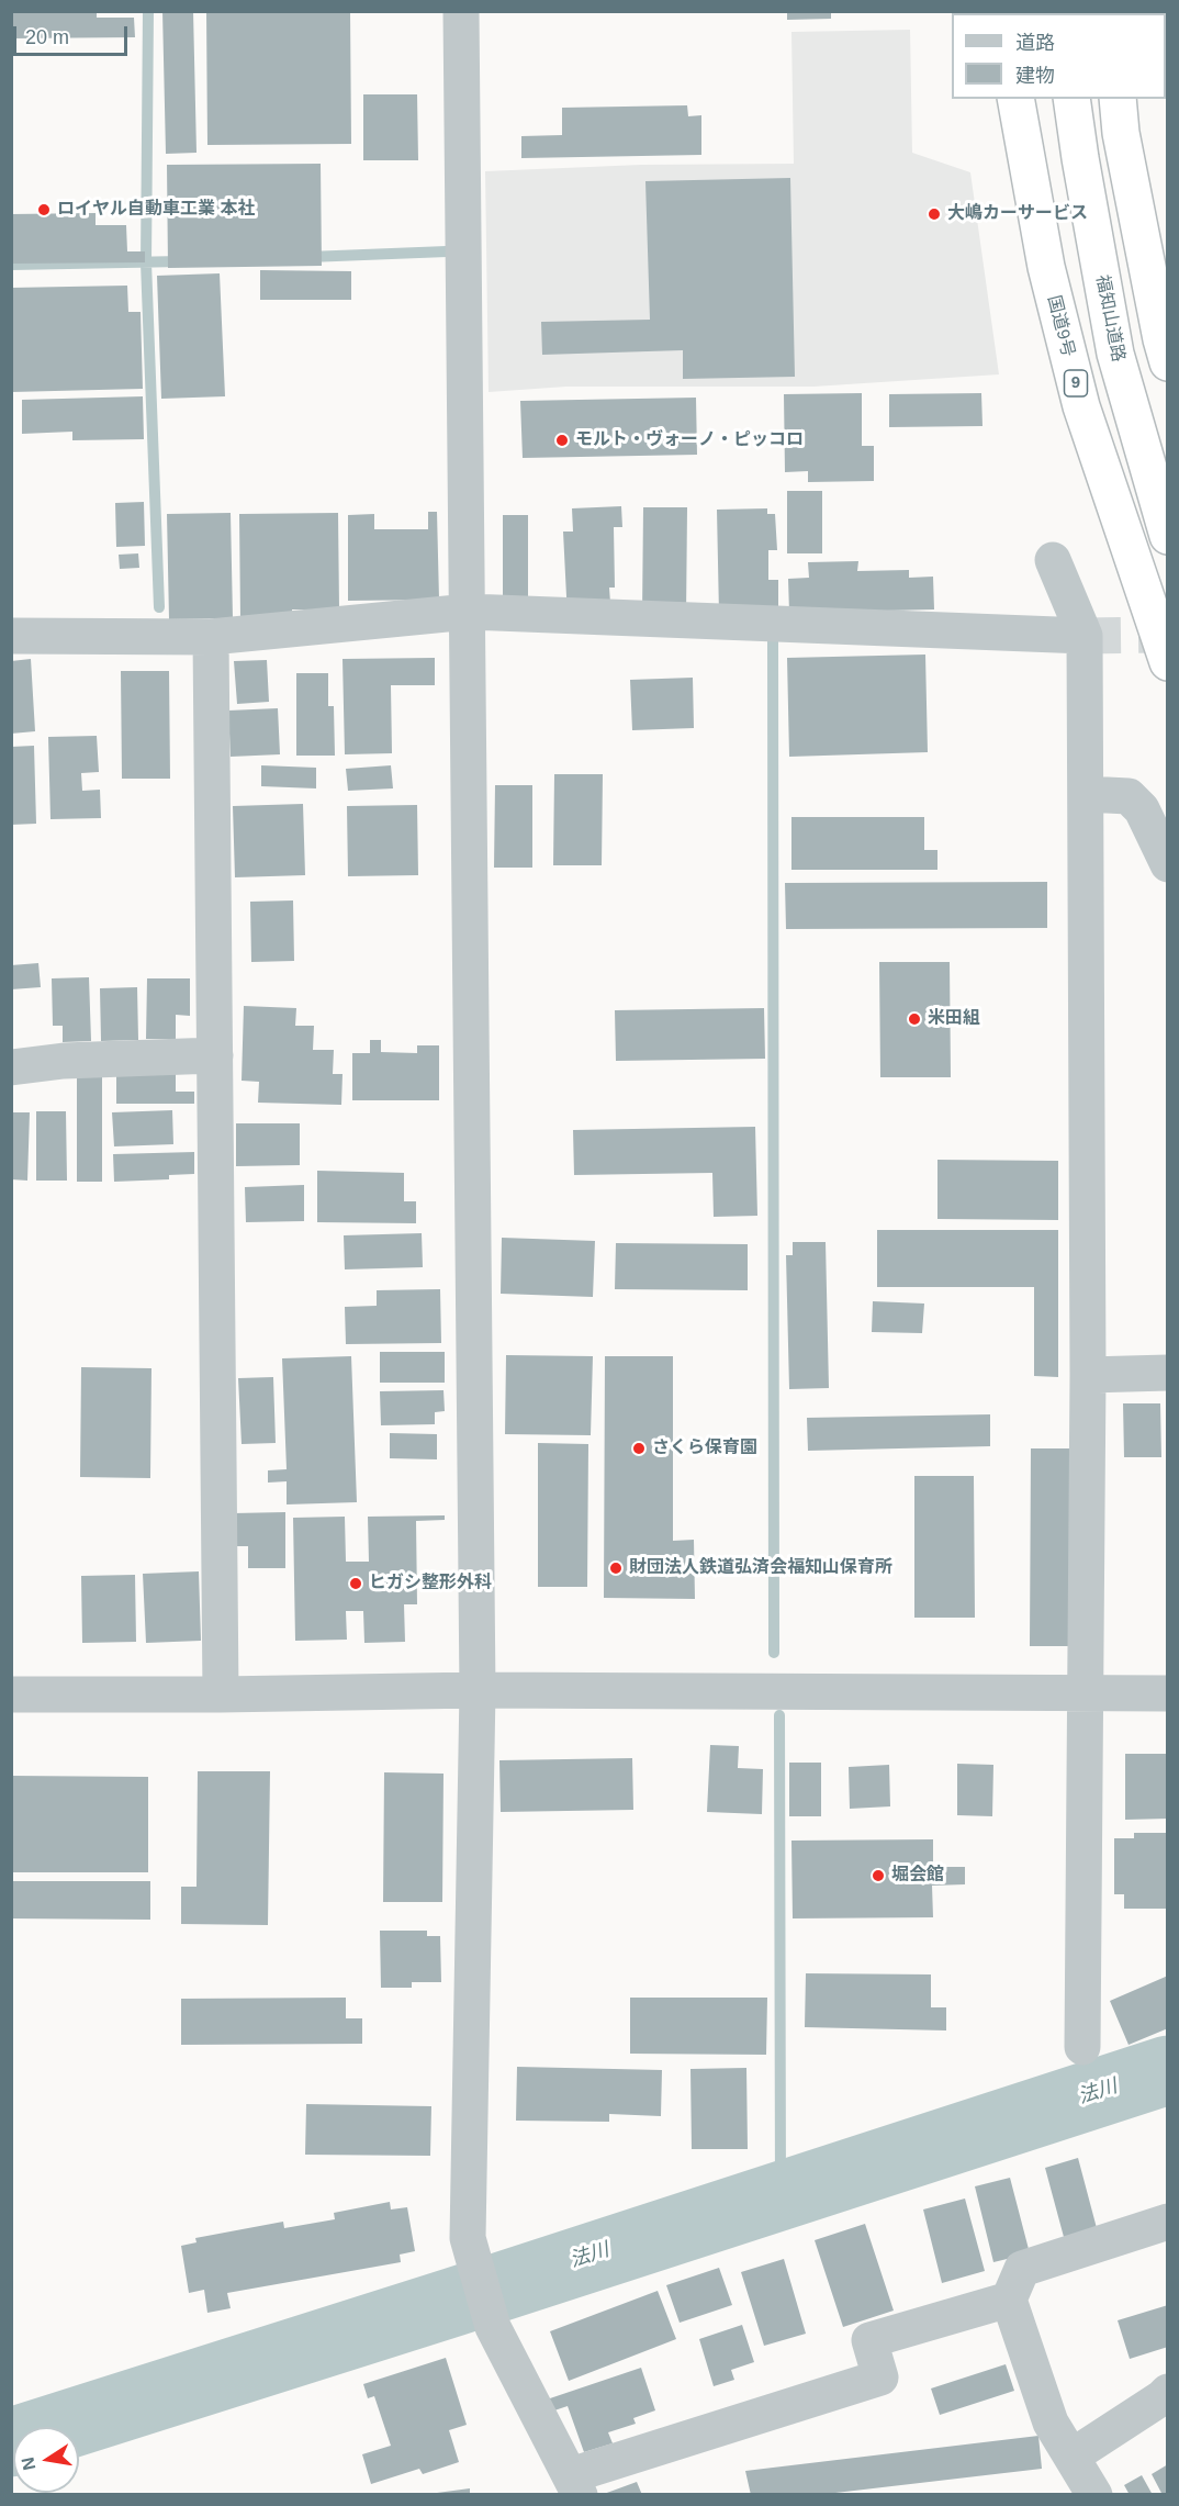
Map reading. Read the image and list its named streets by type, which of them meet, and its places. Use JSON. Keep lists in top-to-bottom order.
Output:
{
  "streets": {
    "highway": ["福知山道路", "国道9号", "9"]
  },
  "water": ["法川"],
  "places": [
    "ロイヤル自動車工業 本社",
    "大嶋カーサービス",
    "モルト・ヴォーノ・ピッコロ",
    "米田組",
    "さくら保育園",
    "財団法人鉄道弘済会福知山保育所",
    "ヒガシ整形外科",
    "堀会館"
  ],
  "legend": ["道路", "建物"],
  "scale_bar": "20 m",
  "north": "left"
}
